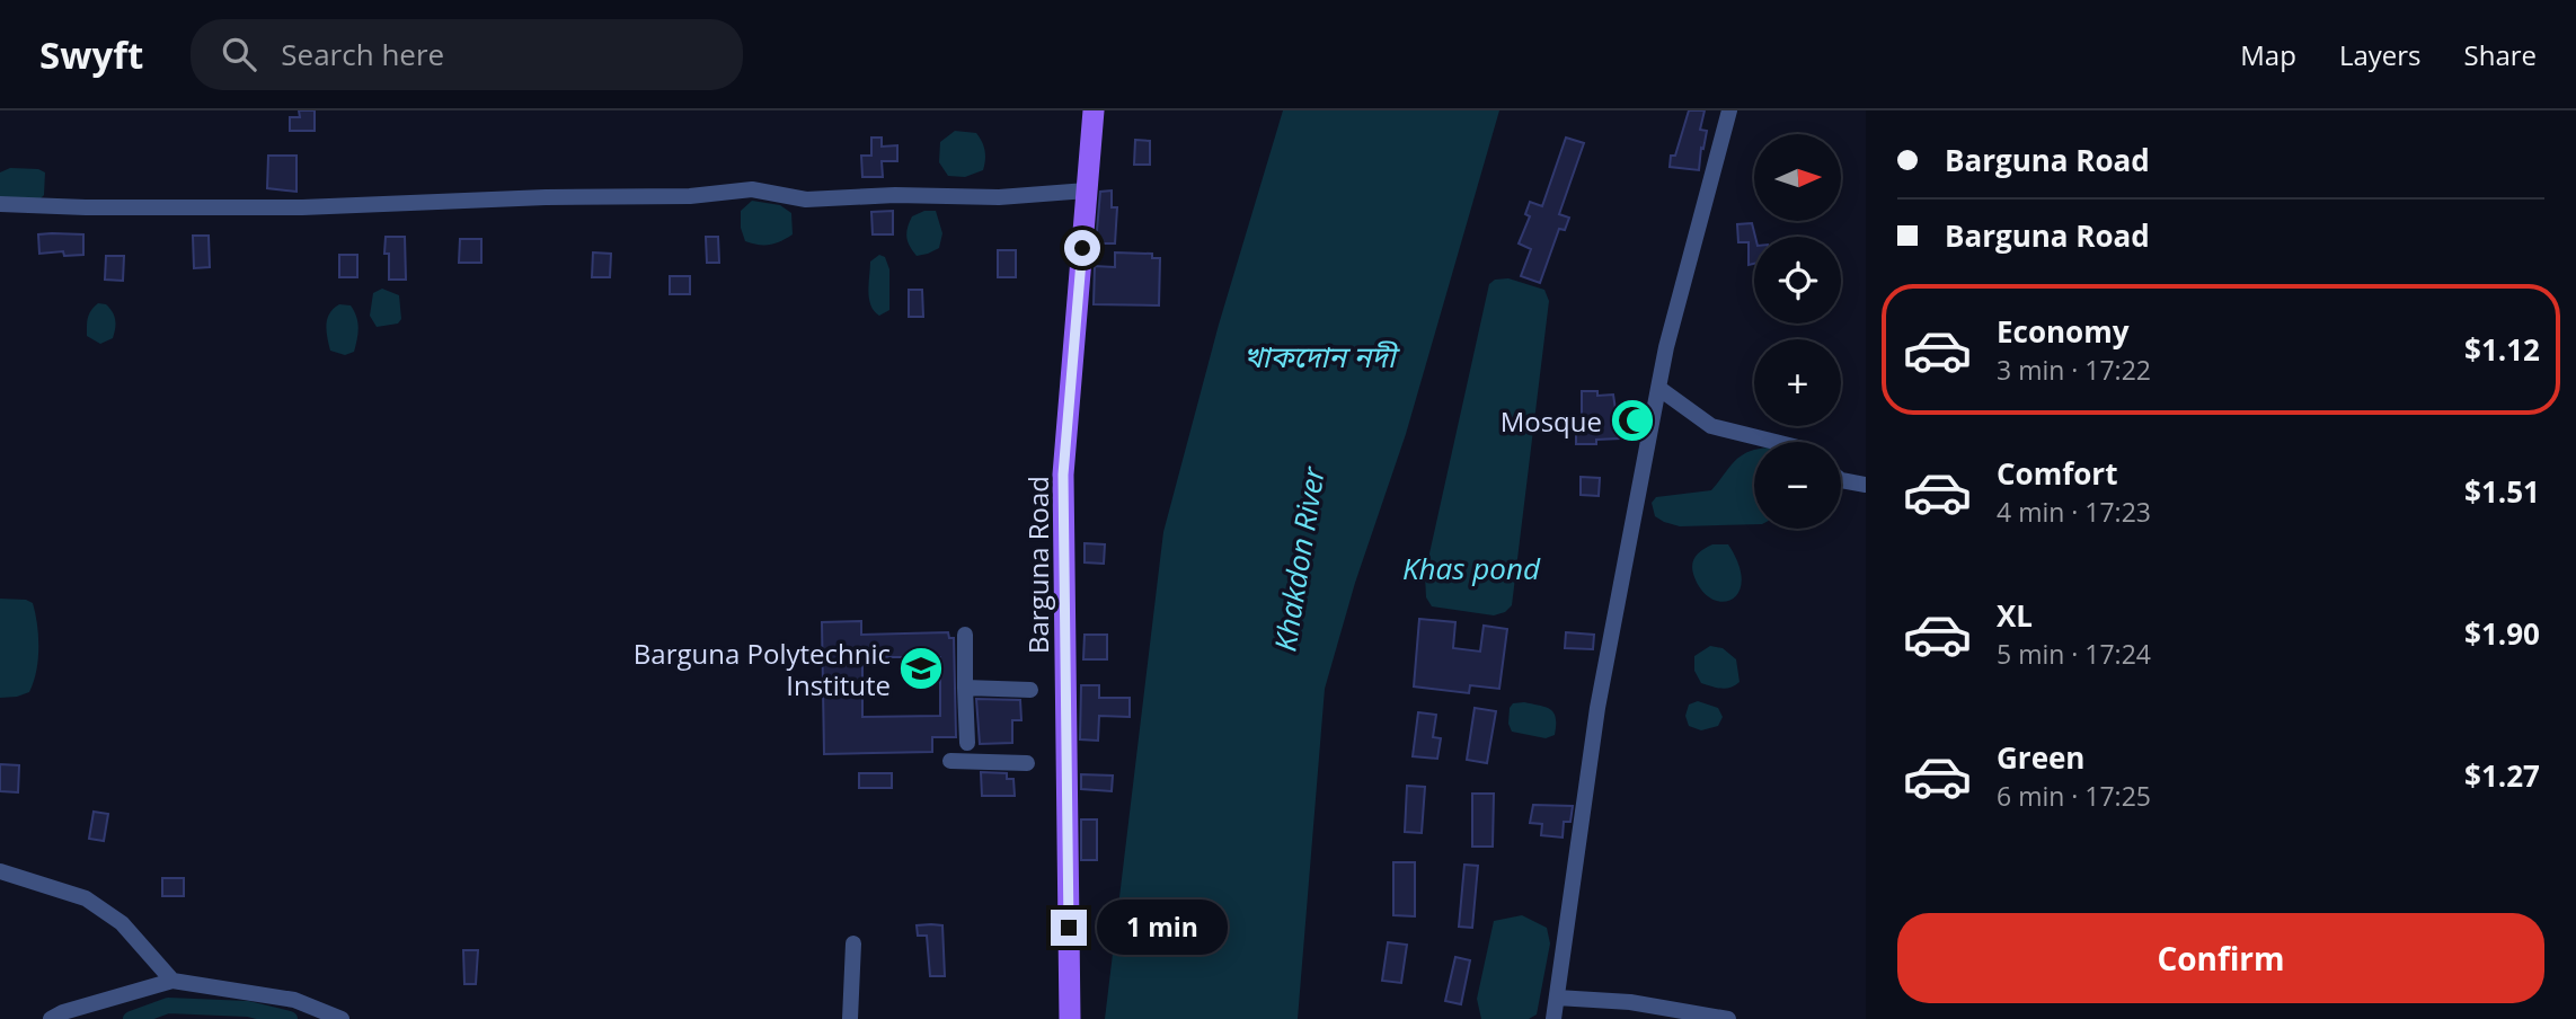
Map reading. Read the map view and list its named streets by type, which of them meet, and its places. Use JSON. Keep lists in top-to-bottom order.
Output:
{
  "streets": {
    "main road": ["Barguna Road"]
  },
  "water": ["খাকদোন নদী", "Khakdon River", "Khas pond"],
  "places": {
    "mosque": ["Mosque"],
    "school or university": ["Barguna Polytechnic Institute"]
  },
  "north": "right",
  "page": {
    "header": "Swyft",
    "search": "Search here",
    "nav": ["Map", "Layers", "Share"],
    "banner": ["Barguna Road", "Barguna Road"],
    "map_buttons": ["+", "−"],
    "list": [
      {
        "name": "Economy",
        "note": "3 min · 17:22",
        "value": "$1.12"
      },
      {
        "name": "Comfort",
        "note": "4 min · 17:23",
        "value": "$1.51"
      },
      {
        "name": "XL",
        "note": "5 min · 17:24",
        "value": "$1.90"
      },
      {
        "name": "Green",
        "note": "6 min · 17:25",
        "value": "$1.27"
      }
    ],
    "buttons": "Confirm",
    "bubble": "1 min"
  }
}
